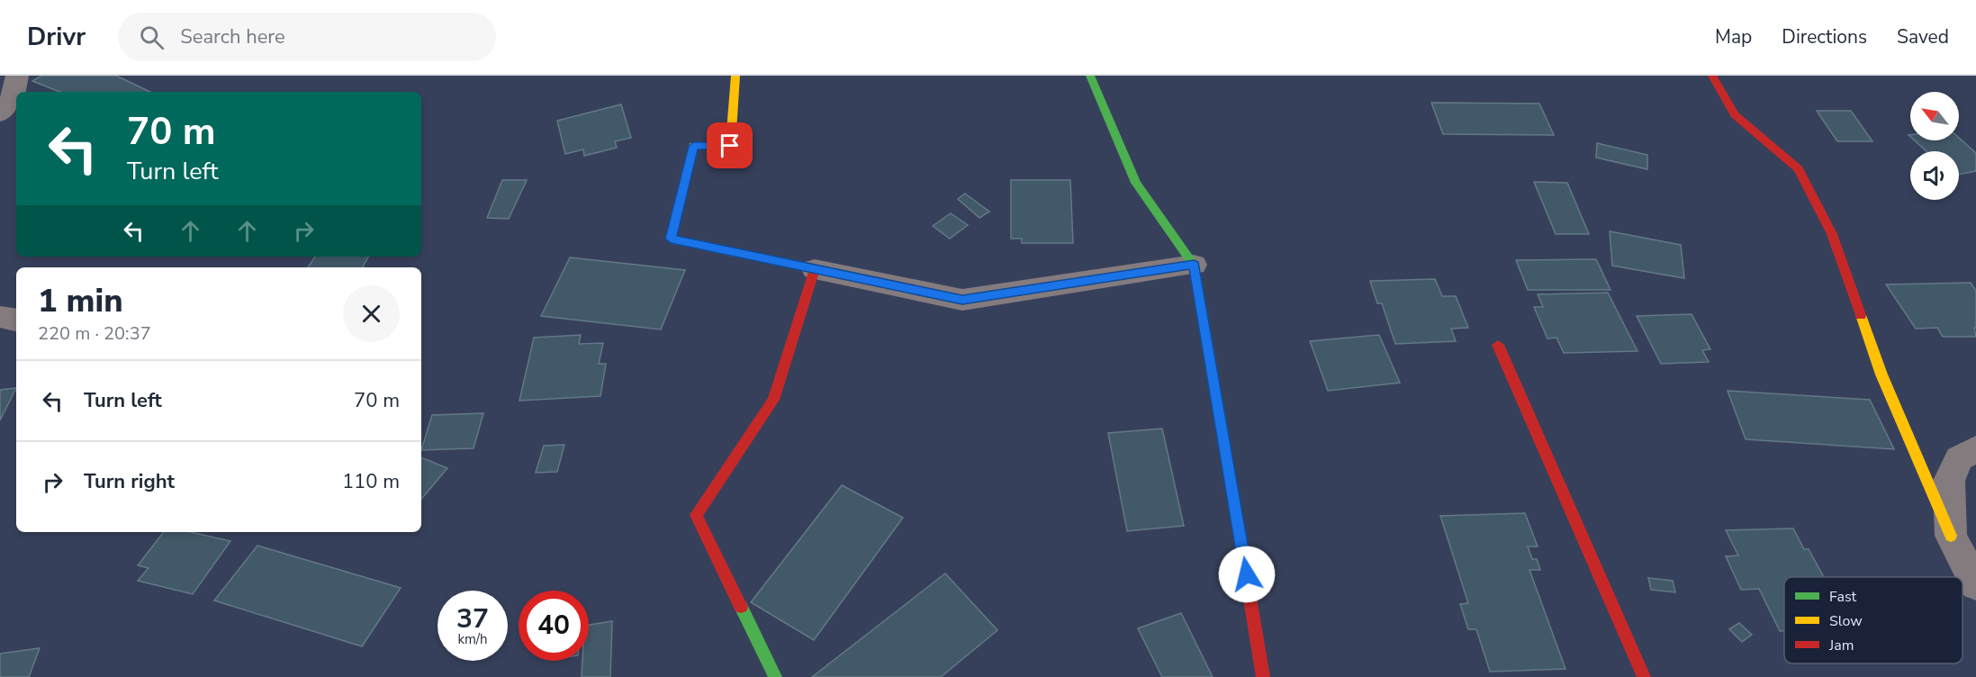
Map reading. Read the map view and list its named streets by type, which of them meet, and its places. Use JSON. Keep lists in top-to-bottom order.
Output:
{
  "legend": ["Fast", "Slow", "Jam"],
  "north": "top left",
  "page": {
    "header": "Drivr",
    "search": "Search here",
    "nav": ["Map", "Directions", "Saved"],
    "turn": ["70 m", "Turn left"],
    "heading": ["1 min", "220 m · 20:37"],
    "list": [
      {
        "name": "Turn left",
        "value": "70 m"
      },
      {
        "name": "Turn right",
        "value": "110 m"
      }
    ],
    "speed": "37 km/h",
    "limit": "40"
  }
}
